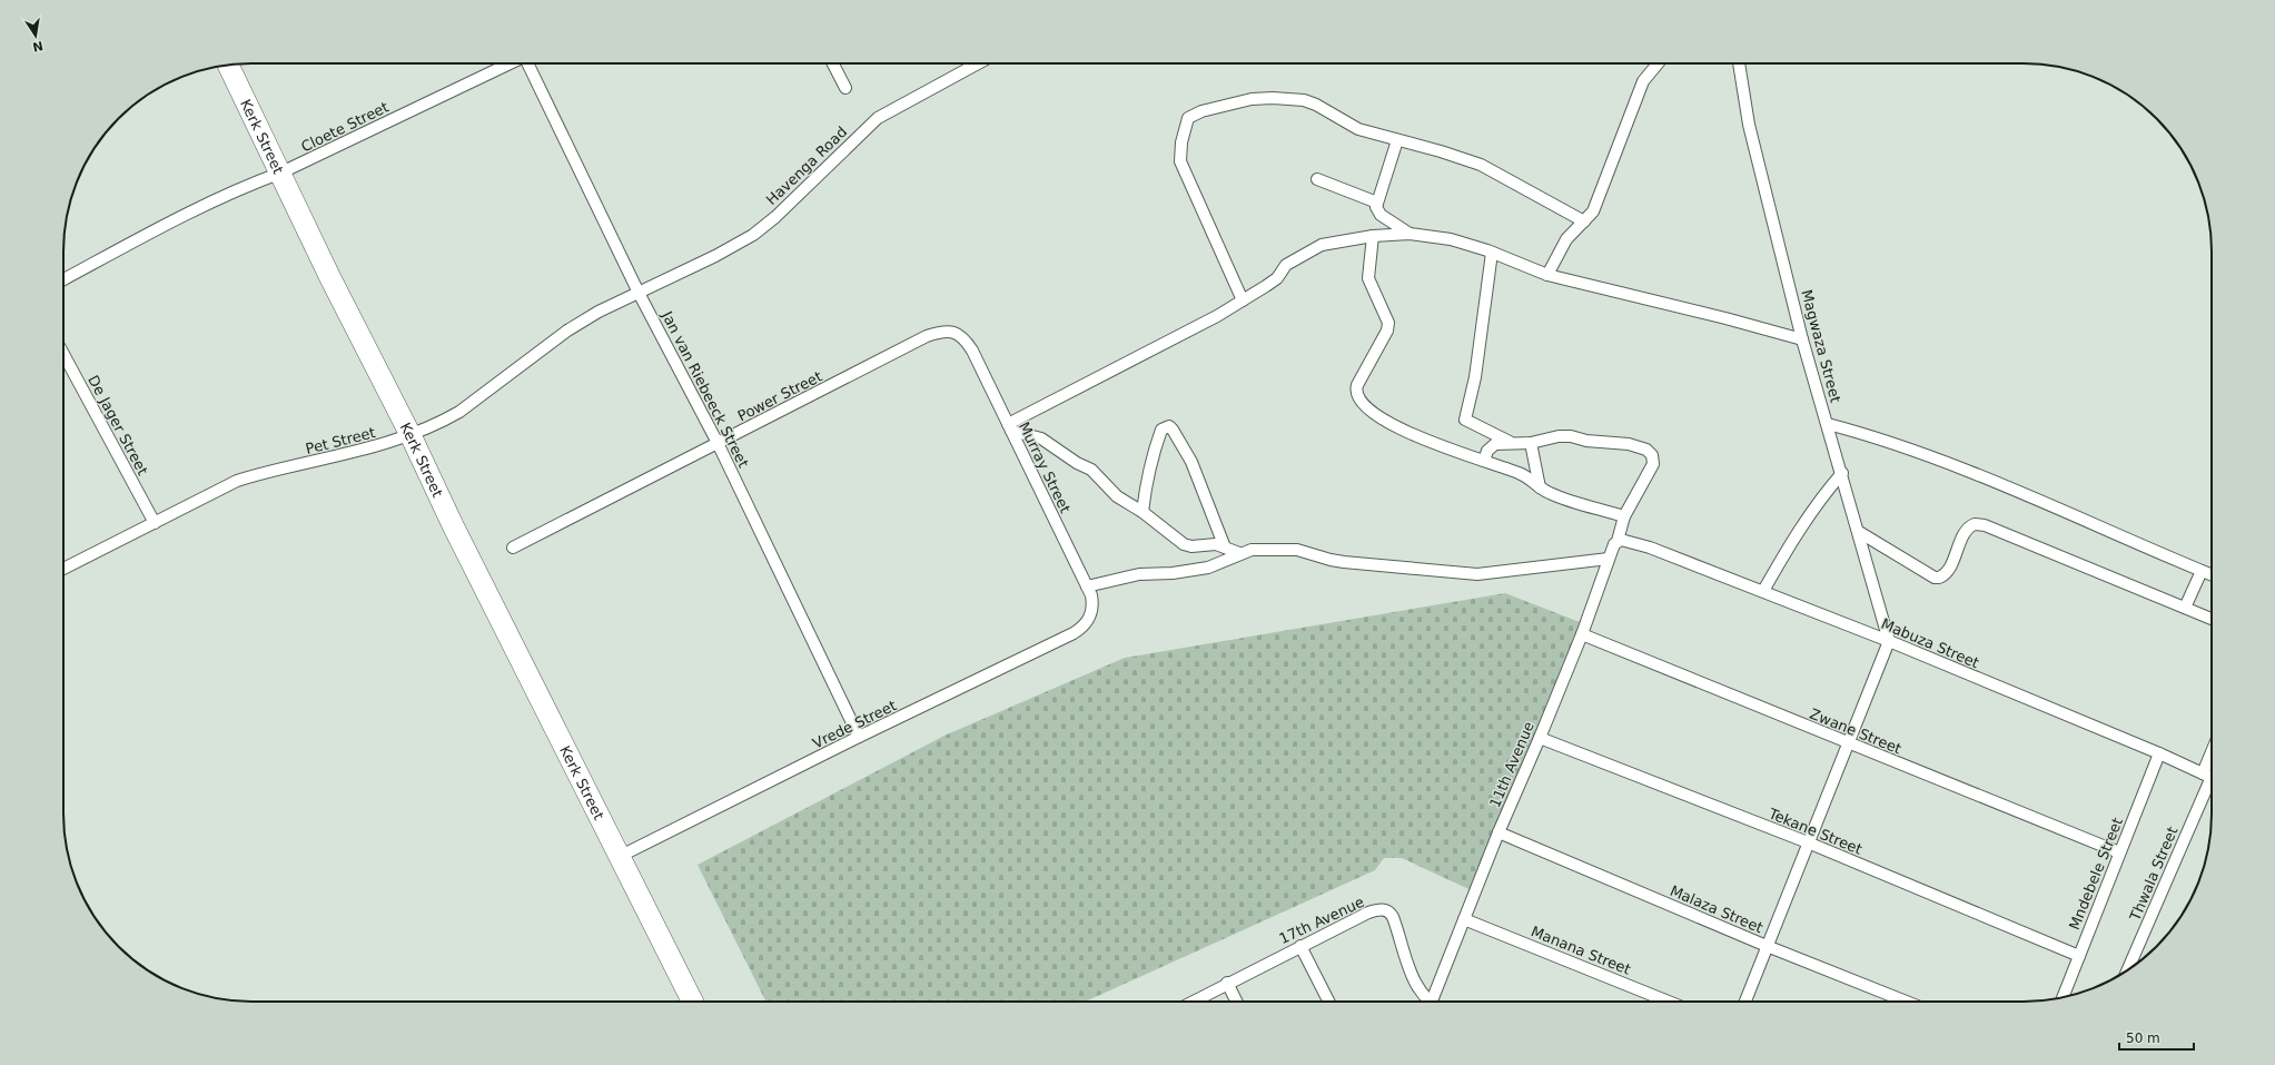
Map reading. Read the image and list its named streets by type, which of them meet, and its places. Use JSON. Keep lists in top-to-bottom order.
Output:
{
  "streets": {
    "highway": ["Kerk Street"],
    "street": [
      "Cloete Street",
      "Havenga Road",
      "Magwaza Street",
      "Jan van Riebeeck Street",
      "Power Street",
      "De Jager Street",
      "Pet Street",
      "Murray Street",
      "Mabuza Street",
      "Vrede Street",
      "Zwane Street",
      "11th Avenue",
      "Tekane Street",
      "Mndebele Street",
      "Thwala Street",
      "Malaza Street",
      "17th Avenue",
      "Manana Street"
    ]
  },
  "crossings": [
    ["Cloete Street", "Kerk Street"],
    ["Kerk Street", "Pet Street"],
    ["Kerk Street", "Vrede Street"],
    ["Havenga Road", "Jan van Riebeeck Street"],
    ["Havenga Road", "Pet Street"],
    ["Magwaza Street", "Mabuza Street"],
    ["Jan van Riebeeck Street", "Power Street"],
    ["Jan van Riebeeck Street", "Pet Street"],
    ["Jan van Riebeeck Street", "Vrede Street"],
    ["Power Street", "Murray Street"],
    ["De Jager Street", "Pet Street"],
    ["Murray Street", "Vrede Street"],
    ["Mabuza Street", "11th Avenue"],
    ["Mabuza Street", "Mndebele Street"],
    ["Mabuza Street", "Thwala Street"],
    ["Zwane Street", "11th Avenue"],
    ["Zwane Street", "Mndebele Street"],
    ["11th Avenue", "Tekane Street"],
    ["11th Avenue", "Malaza Street"],
    ["11th Avenue", "Manana Street"],
    ["Tekane Street", "Mndebele Street"]
  ],
  "scale_bar": "50 m",
  "north": "bottom"
}
